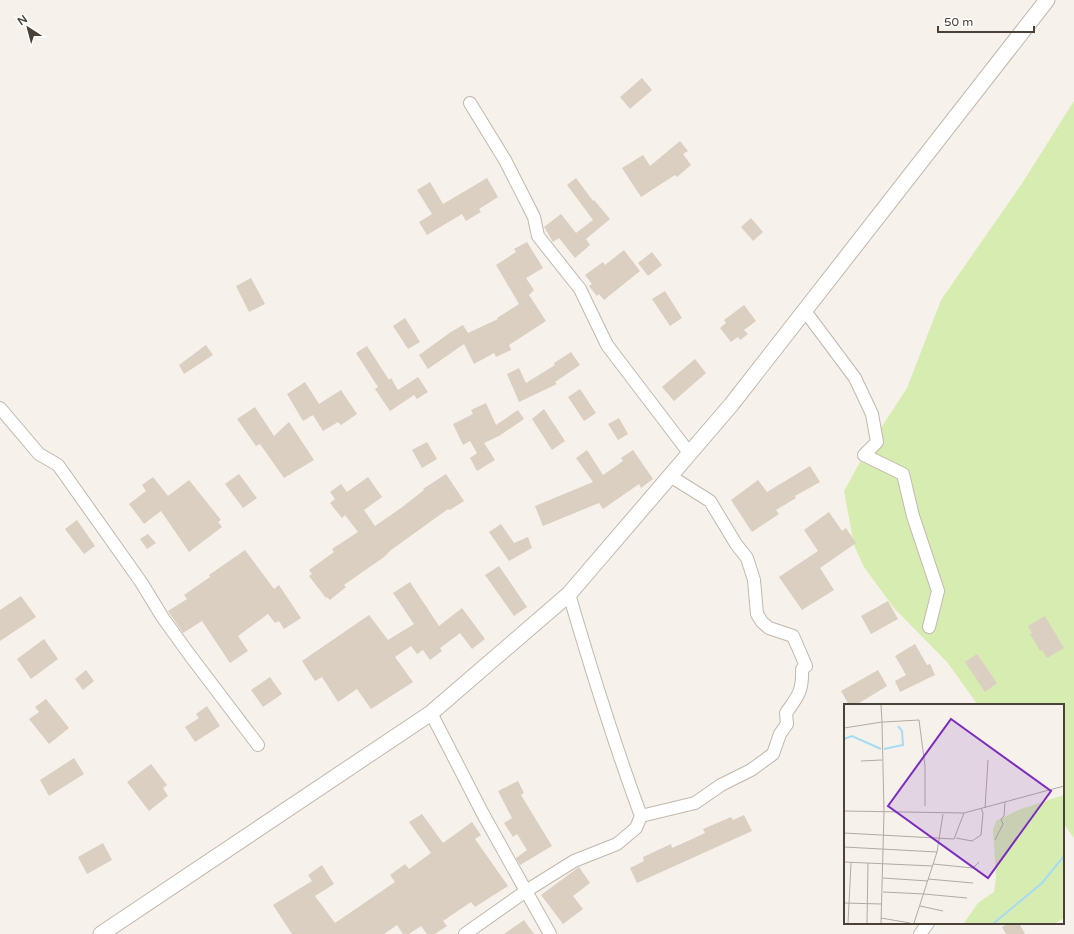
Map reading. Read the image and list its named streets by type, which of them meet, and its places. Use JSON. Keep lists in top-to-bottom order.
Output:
{
  "scale_bar": "50 m",
  "north": "top left"
}
